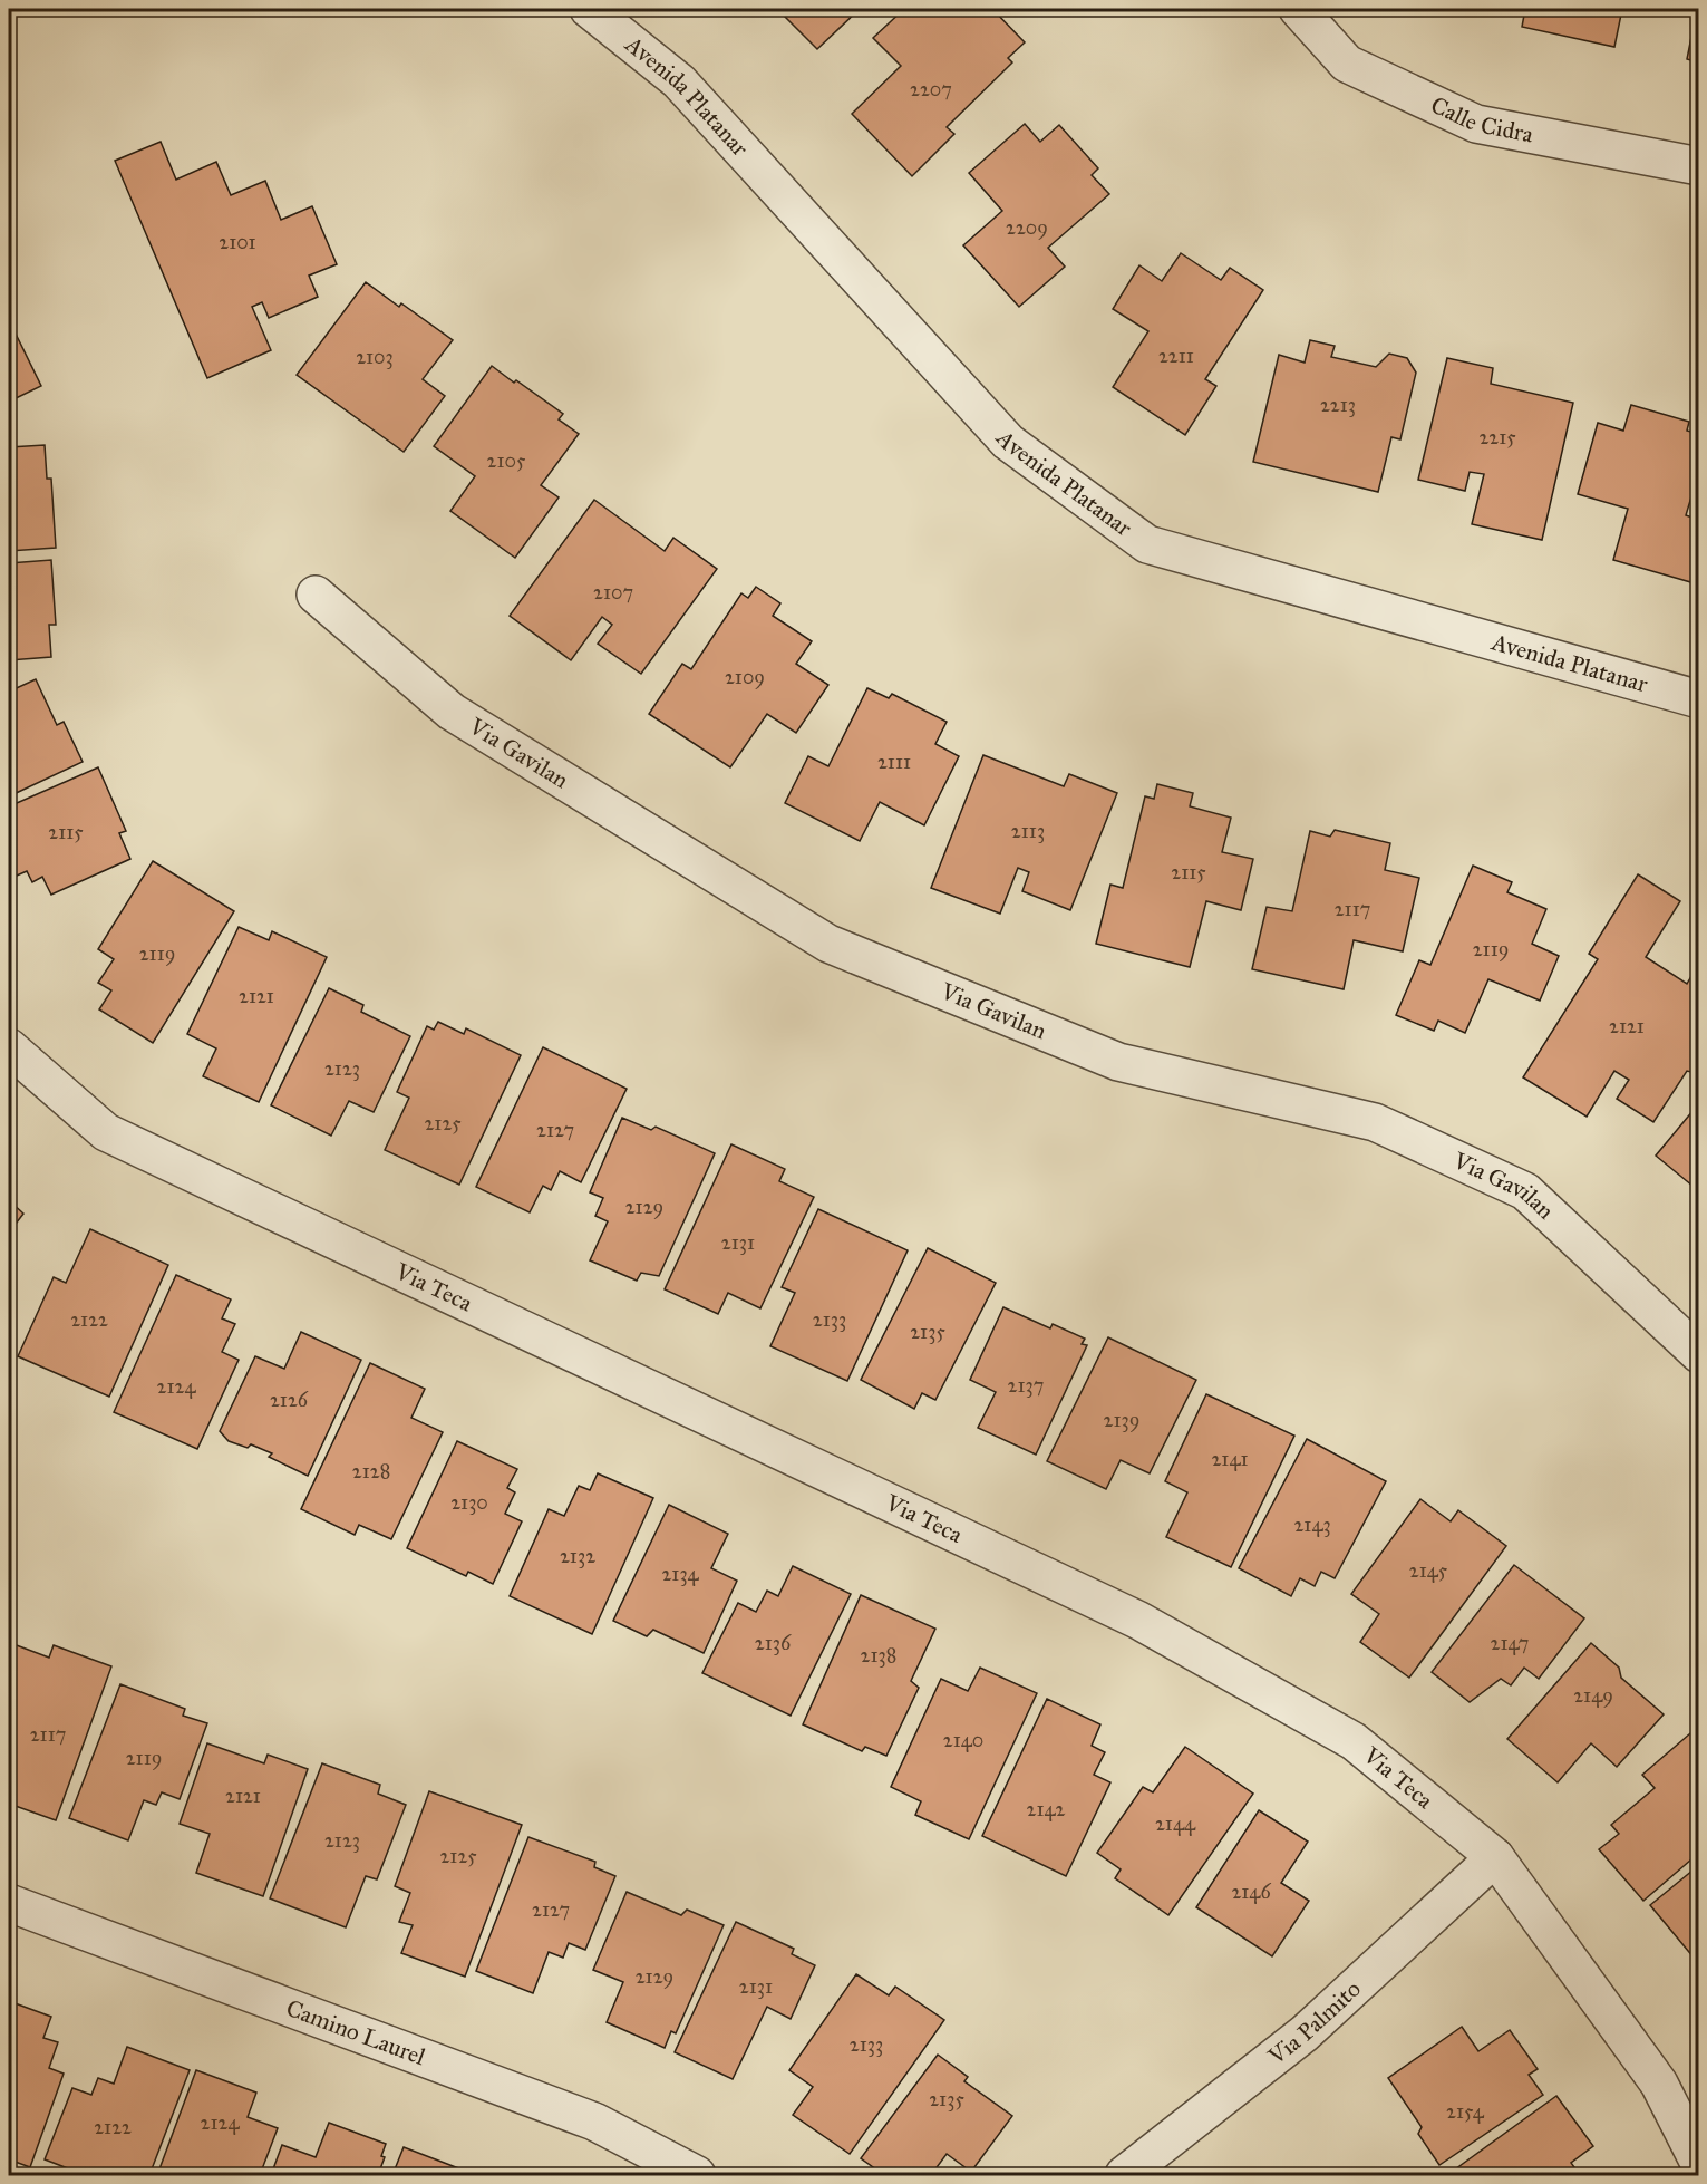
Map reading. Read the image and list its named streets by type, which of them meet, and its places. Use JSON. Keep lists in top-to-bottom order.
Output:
{
  "streets": {
    "street": [
      "Avenida Platanar",
      "Calle Cidra",
      "Via Gavilan",
      "Via Teca",
      "Via Palmito",
      "Camino Laurel"
    ]
  },
  "crossings": [
    ["Via Teca", "Via Palmito"]
  ],
  "house_numbers": [
    "2207",
    "2209",
    "2101",
    "2211",
    "2103",
    "2213",
    "2215",
    "2105",
    "2107",
    "2109",
    "2111",
    "2113",
    "2115",
    "2115",
    "2117",
    "2119",
    "2119",
    "2121",
    "2121",
    "2123",
    "2125",
    "2127",
    "2129",
    "2131",
    "2122",
    "2133",
    "2135",
    "2137",
    "2124",
    "2126",
    "2139",
    "2141",
    "2128",
    "2130",
    "2143",
    "2132",
    "2145",
    "2134",
    "2136",
    "2147",
    "2138",
    "2149",
    "2117",
    "2140",
    "2119",
    "2121",
    "2142",
    "2144",
    "2123",
    "2125",
    "2146",
    "2127",
    "2129",
    "2131",
    "2133",
    "2135",
    "2154",
    "2124",
    "2122"
  ]
}
